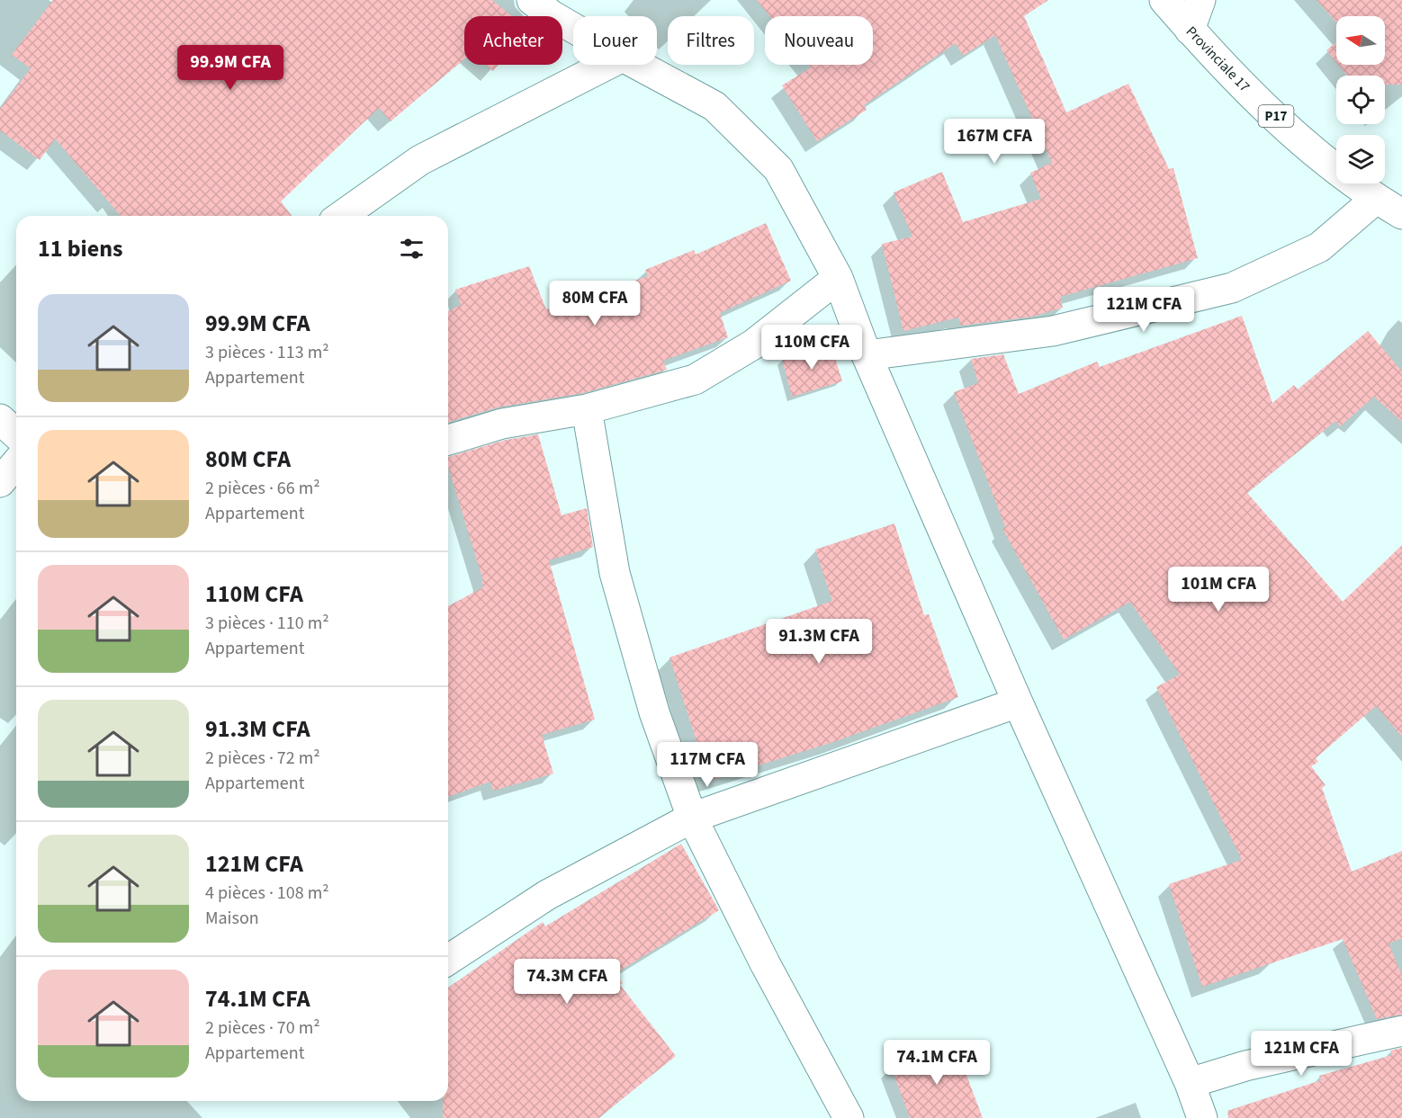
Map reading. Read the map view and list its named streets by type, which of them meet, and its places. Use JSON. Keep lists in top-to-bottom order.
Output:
{
  "streets": {
    "street": ["Provinciale 17", "P17"]
  },
  "north": "left",
  "page": {
    "chip": [
      "Acheter",
      "Louer",
      "Filtres",
      "Nouveau"
    ],
    "price": [
      "99.9M CFA",
      "167M CFA",
      "80M CFA",
      "121M CFA",
      "110M CFA",
      "101M CFA",
      "91.3M CFA",
      "117M CFA",
      "74.3M CFA",
      "121M CFA",
      "74.1M CFA"
    ],
    "heading": "11 biens",
    "list": [
      {
        "name": "99.9M CFA",
        "note": "3 pièces · 113 m² · Appartement"
      },
      {
        "name": "80M CFA",
        "note": "2 pièces · 66 m² · Appartement"
      },
      {
        "name": "110M CFA",
        "note": "3 pièces · 110 m² · Appartement"
      },
      {
        "name": "91.3M CFA",
        "note": "2 pièces · 72 m² · Appartement"
      },
      {
        "name": "121M CFA",
        "note": "4 pièces · 108 m² · Maison"
      },
      {
        "name": "74.1M CFA",
        "note": "2 pièces · 70 m² · Appartement"
      }
    ]
  }
}
